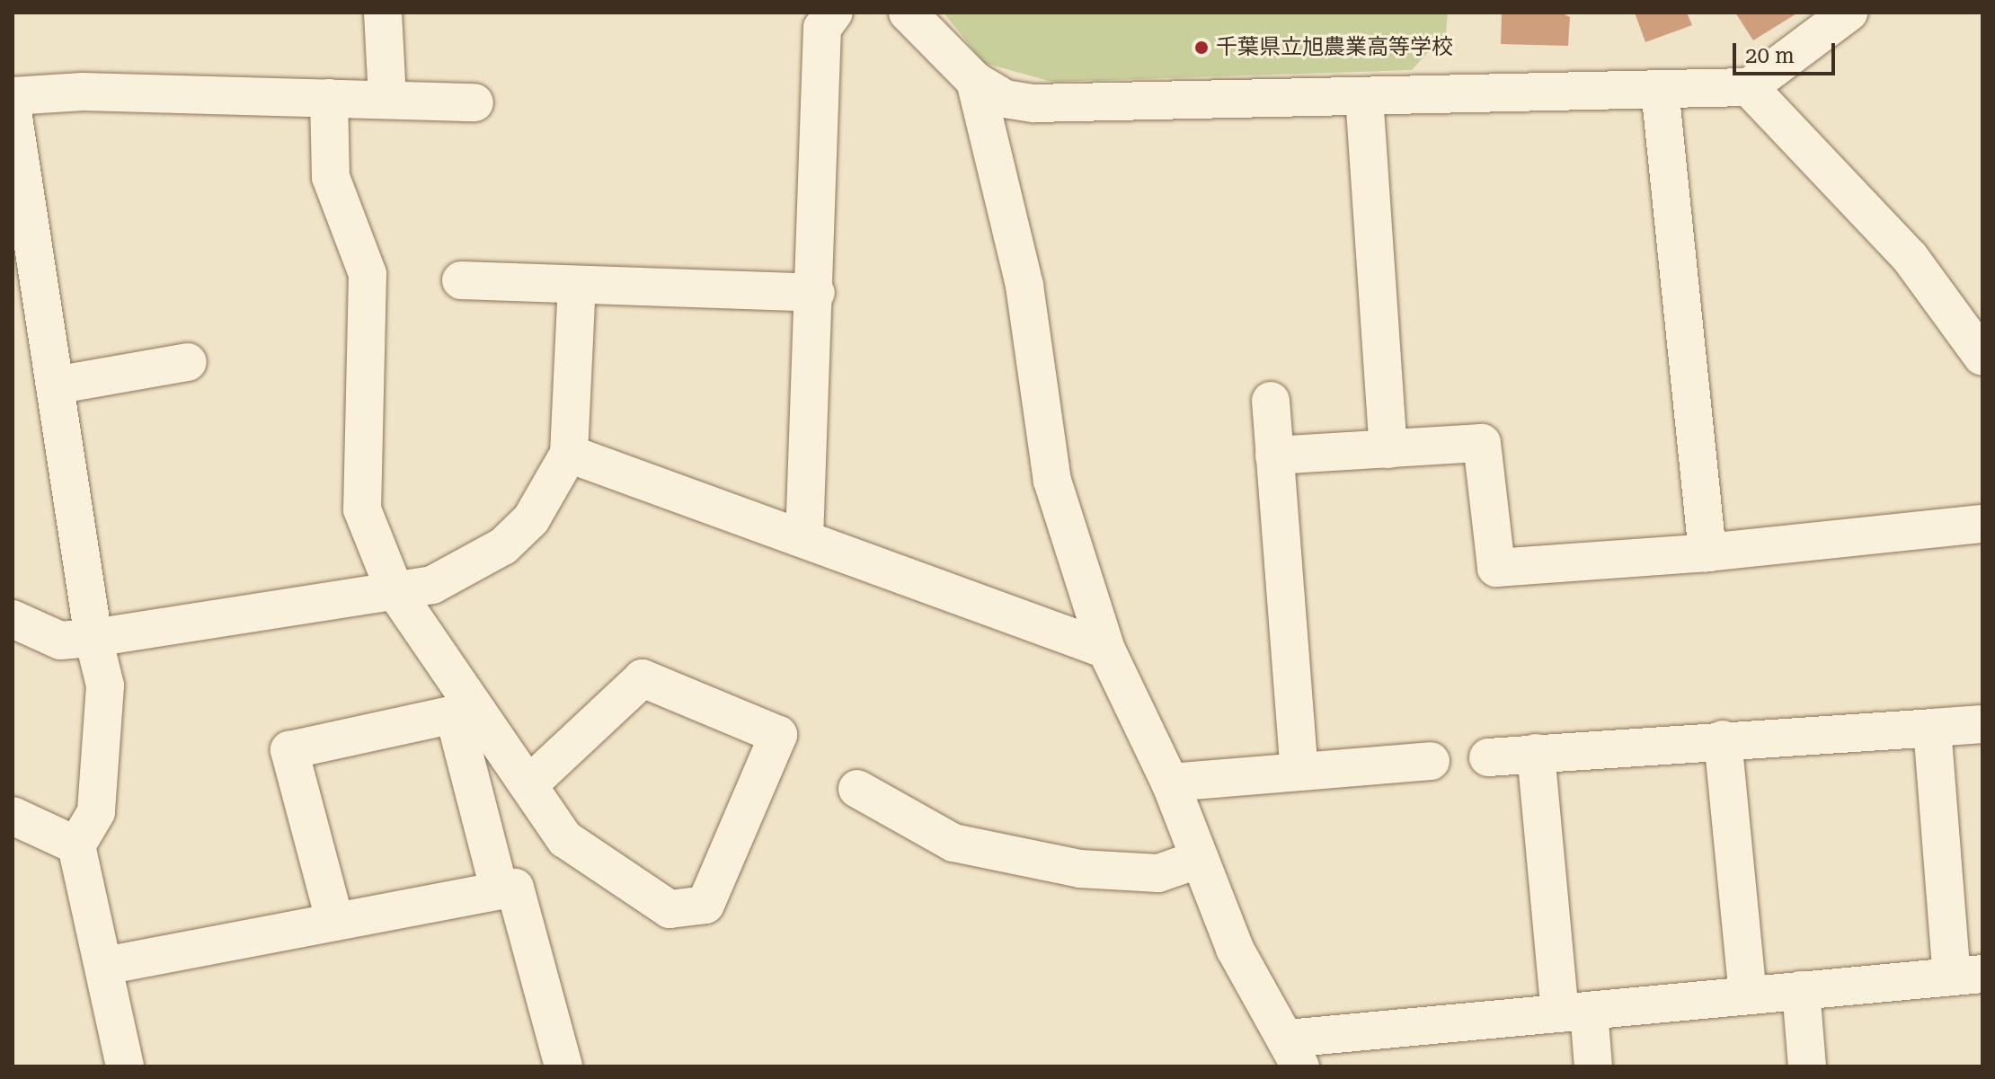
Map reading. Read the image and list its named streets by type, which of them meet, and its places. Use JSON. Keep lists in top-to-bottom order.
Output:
{
  "places": ["千葉県立旭農業高等学校"],
  "scale_bar": "20 m"
}
